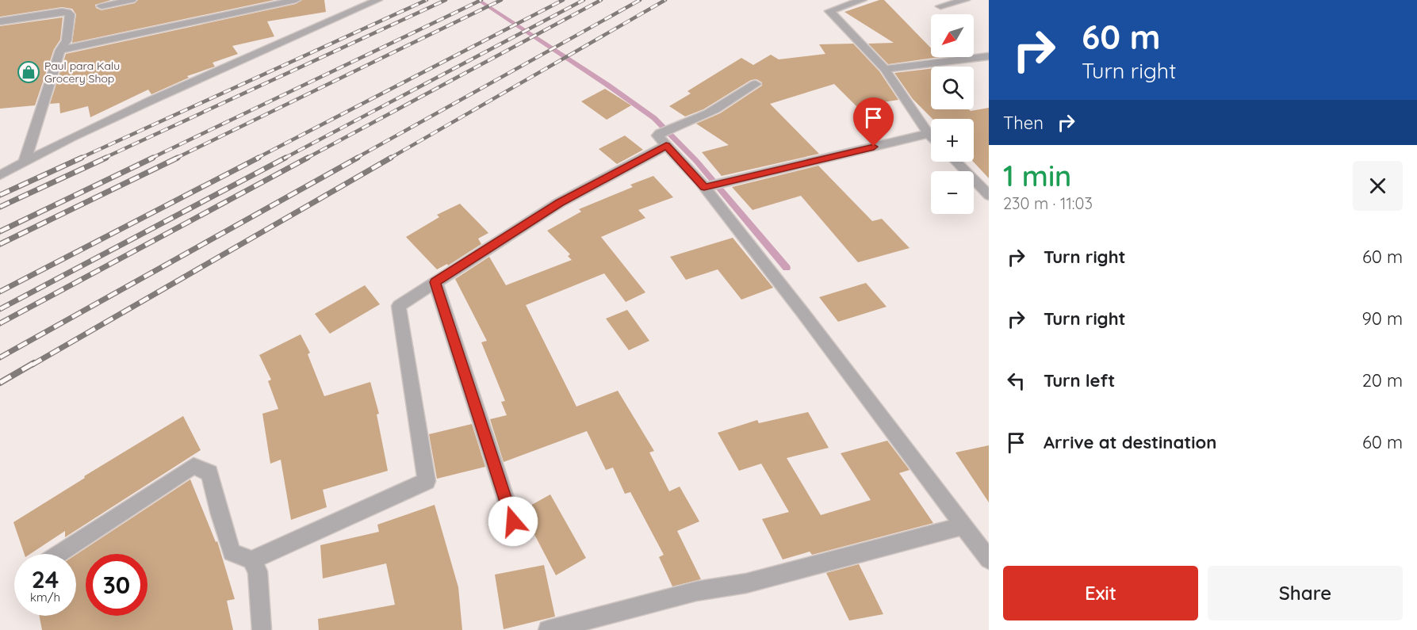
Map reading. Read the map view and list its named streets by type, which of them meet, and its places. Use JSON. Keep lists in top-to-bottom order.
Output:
{
  "places": {
    "shop": ["Paul para Kalu Grocery Shop"]
  },
  "north": "bottom left",
  "page": {
    "turn": ["60 m", "Turn right"],
    "map_buttons": ["+", "−"],
    "then": "Then",
    "heading": ["1 min", "230 m · 11:03"],
    "list": [
      {
        "name": "Turn right",
        "value": "60 m"
      },
      {
        "name": "Turn right",
        "value": "90 m"
      },
      {
        "name": "Turn left",
        "value": "20 m"
      },
      {
        "name": "Arrive at destination",
        "value": "60 m"
      }
    ],
    "speed": "24 km/h",
    "limit": "30",
    "buttons": ["Exit", "Share"]
  }
}
